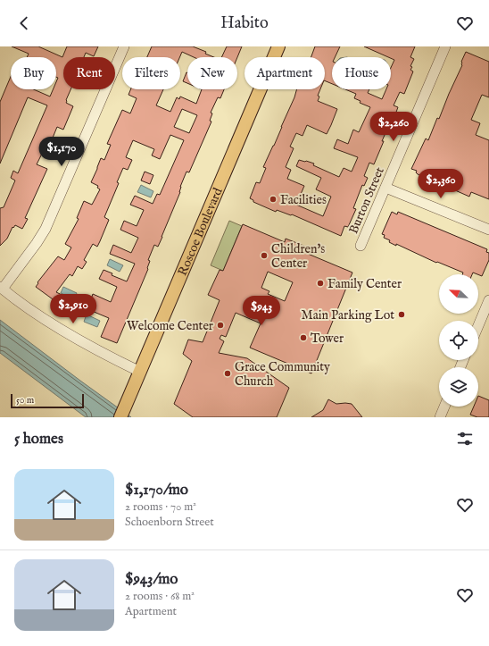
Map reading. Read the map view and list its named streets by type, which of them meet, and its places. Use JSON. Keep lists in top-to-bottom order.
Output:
{
  "streets": {
    "main road": ["Roscoe Boulevard"],
    "street": ["Burton Street"]
  },
  "places": [
    "Facilities",
    "Children's Center",
    "Family Center",
    "Main Parking Lot",
    "Welcome Center",
    "Tower",
    "Grace Community Church"
  ],
  "scale_bar": "50 m",
  "north": "top left",
  "page": {
    "header": "Habito",
    "chip": [
      "Buy",
      "Rent",
      "Filters",
      "New",
      "Apartment",
      "House"
    ],
    "price": [
      "$2,260",
      "$1,170",
      "$2,360",
      "$2,910",
      "$943"
    ],
    "scale": "50 m",
    "heading": "5 homes",
    "list": [
      {
        "name": "$1,170/mo",
        "note": "2 rooms · 70 m² · Schoenborn Street"
      },
      {
        "name": "$943/mo",
        "note": "2 rooms · 68 m² · Apartment"
      }
    ]
  }
}
